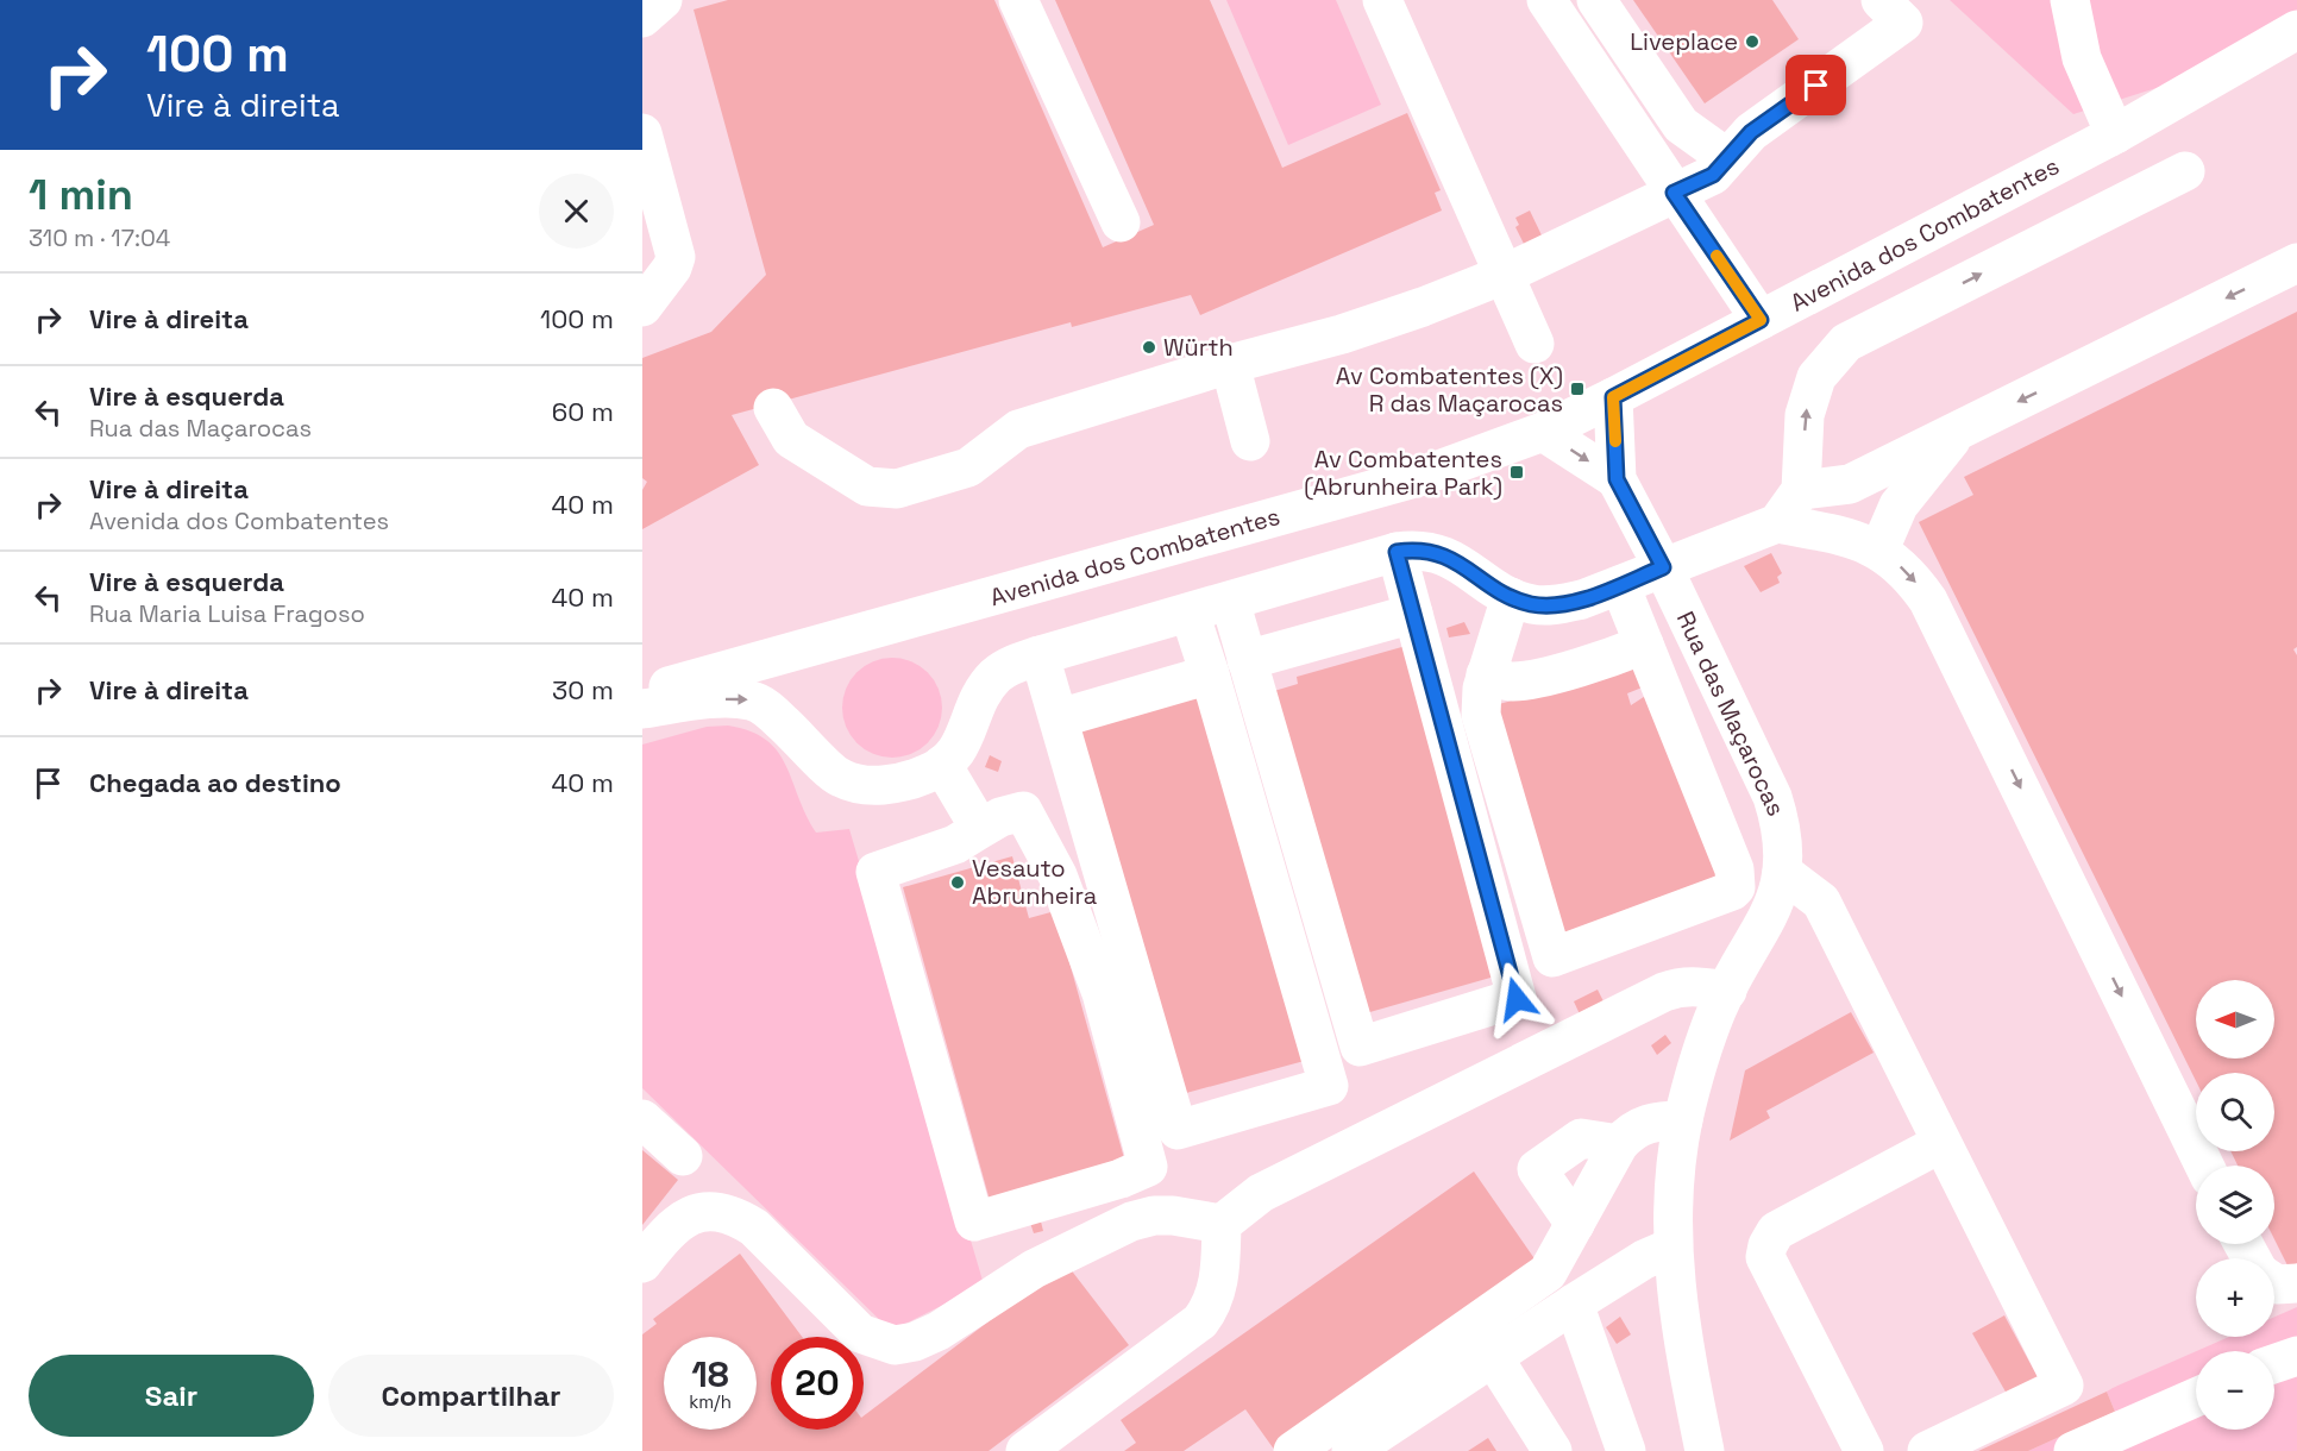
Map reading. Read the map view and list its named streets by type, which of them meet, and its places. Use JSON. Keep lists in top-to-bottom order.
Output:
{
  "streets": {
    "street": ["Avenida dos Combatentes", "Rua das Maçarocas"]
  },
  "crossings": [
    ["Avenida dos Combatentes", "Rua das Maçarocas"]
  ],
  "places": {
    "other": ["Liveplace", "Würth", "Vesauto Abrunheira"],
    "transit": ["Av Combatentes (X) R das Maçarocas", "Av Combatentes (Abrunheira Park)"]
  },
  "north": "left",
  "page": {
    "turn": ["100 m", "Vire à direita"],
    "heading": ["1 min", "310 m · 17:04"],
    "list": [
      {
        "name": "Vire à direita",
        "value": "100 m"
      },
      {
        "name": "Vire à esquerda",
        "note": "Rua das Maçarocas",
        "value": "60 m"
      },
      {
        "name": "Vire à direita",
        "note": "Avenida dos Combatentes",
        "value": "40 m"
      },
      {
        "name": "Vire à esquerda",
        "note": "Rua Maria Luisa Fragoso",
        "value": "40 m"
      },
      {
        "name": "Vire à direita",
        "value": "30 m"
      },
      {
        "name": "Chegada ao destino",
        "value": "40 m"
      }
    ],
    "map_buttons": ["+", "−"],
    "speed": "18 km/h",
    "limit": "20",
    "buttons": ["Sair", "Compartilhar"]
  }
}
